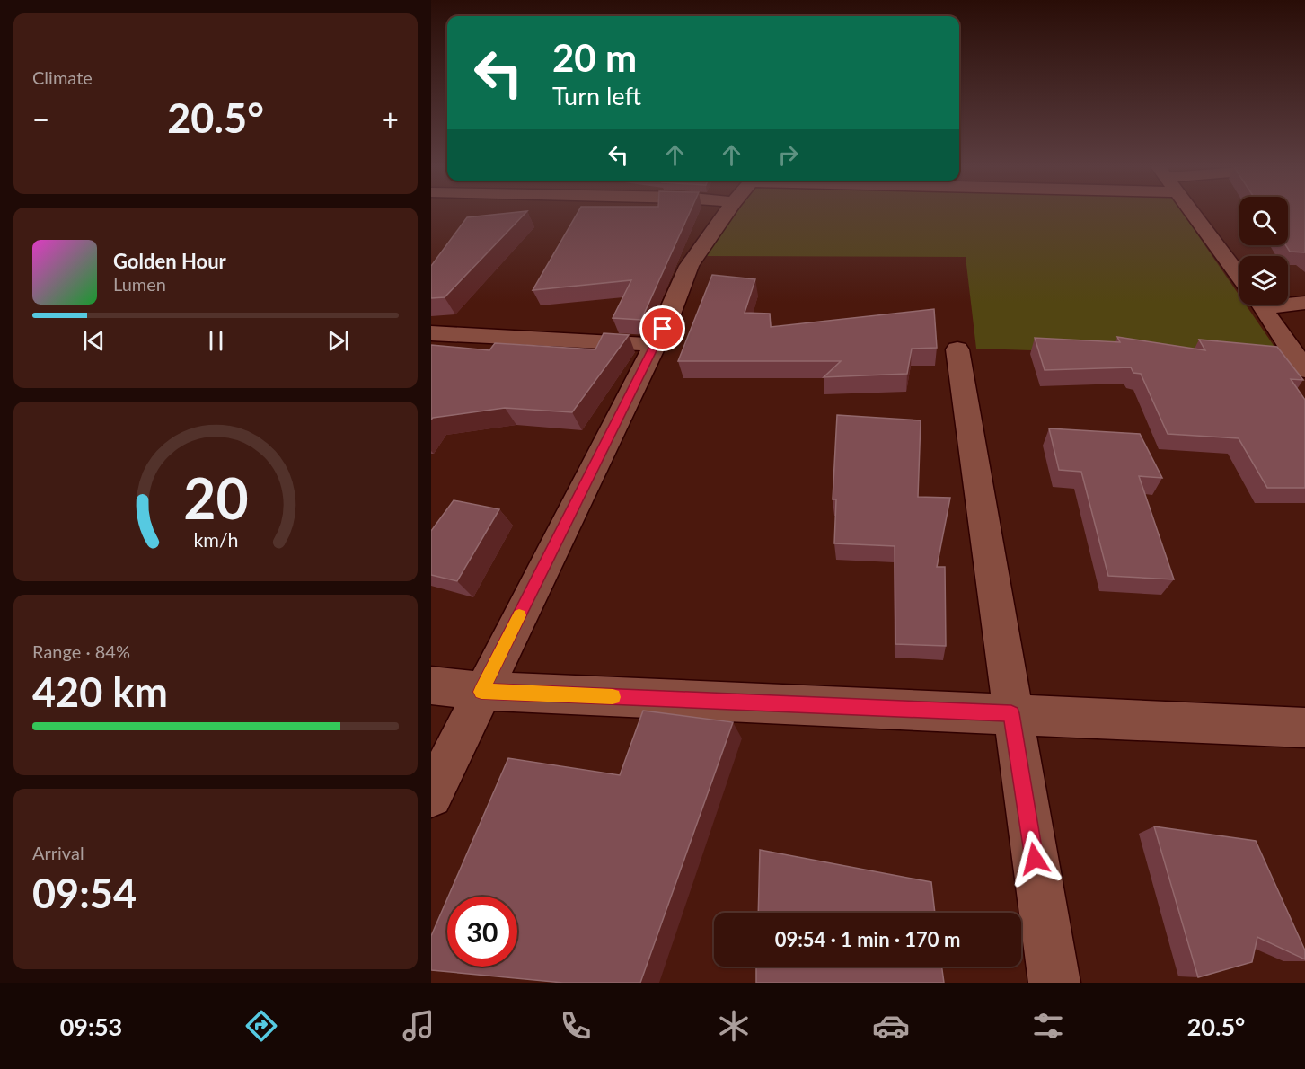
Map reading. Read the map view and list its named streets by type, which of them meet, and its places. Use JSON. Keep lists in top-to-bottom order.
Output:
{
  "page": {
    "tile": [
      "Climate",
      ["Range · 84%", "420 km"],
      ["Arrival", "09:54"]
    ],
    "turn": ["20 m", "Turn left"],
    "heat": ["−", "20.5°", "+"],
    "song": ["Golden Hour", "Lumen"],
    "limit": "30",
    "trip": "09:54 · 1 min · 170 m",
    "tabs": ["09:53", "20.5°"],
    "gauge": ["20", "km/h"]
  }
}
